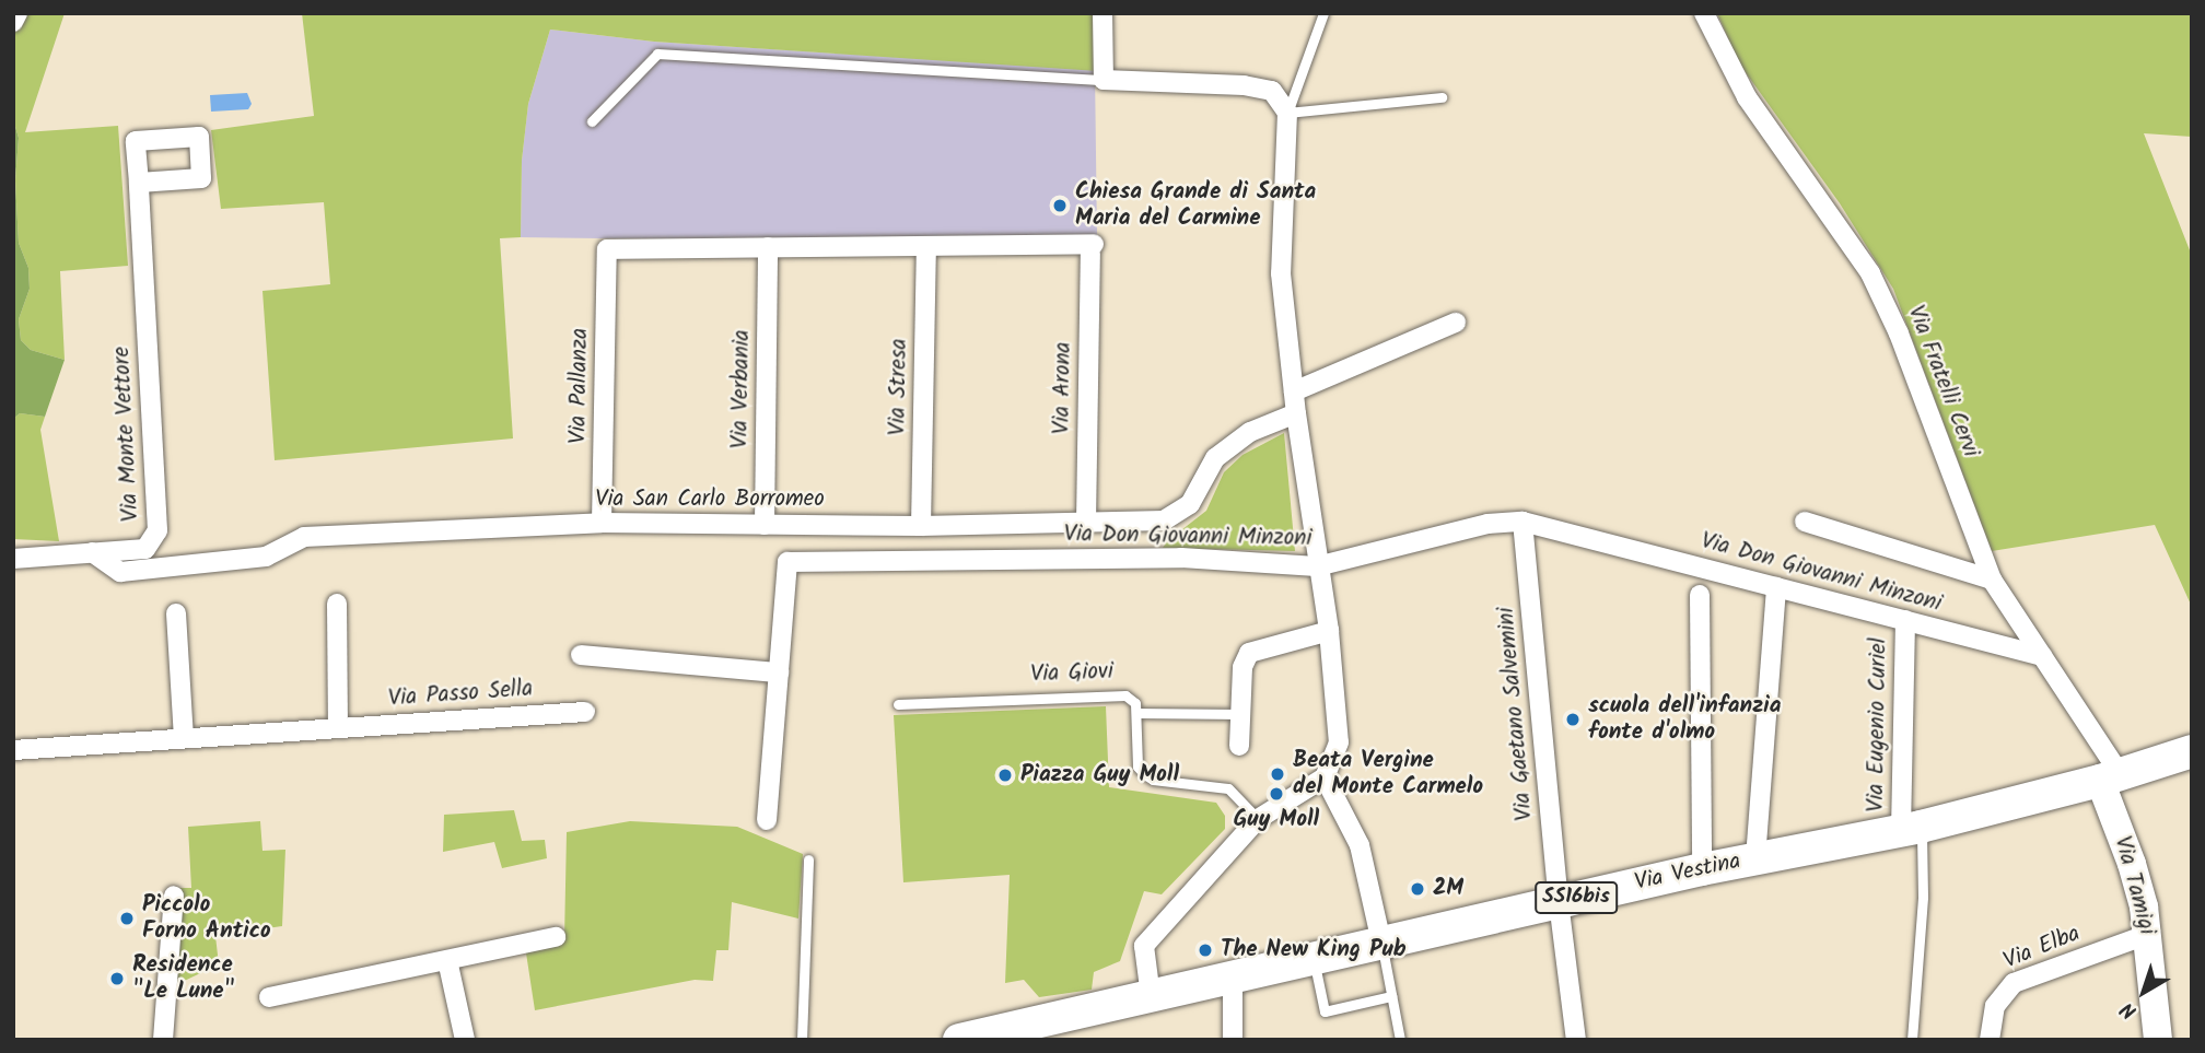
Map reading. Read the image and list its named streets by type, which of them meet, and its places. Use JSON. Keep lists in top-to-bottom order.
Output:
{
  "streets": {
    "main road": ["Via Vestina", "SS16bis"],
    "street": [
      "Via Fratelli Cervi",
      "Via Pallanza",
      "Via Stresa",
      "Via Arona",
      "Via Verbania",
      "Via Monte Vettore",
      "Via San Carlo Borromeo",
      "Via Don Giovanni Minzoni",
      "Via Passo Sella",
      "Via Gaetano Salvemini",
      "Via Eugenio Curiel",
      "Via Tamigi",
      "Via Elba"
    ],
    "lane": ["Via Giovi"]
  },
  "crossings": [
    ["Via Fratelli Cervi", "Via Don Giovanni Minzoni"],
    ["Via Fratelli Cervi", "Via Vestina"],
    ["Via Fratelli Cervi", "Via Tamigi"],
    ["Via Pallanza", "Via Verbania"],
    ["Via Pallanza", "Via San Carlo Borromeo"],
    ["Via Stresa", "Via Arona"],
    ["Via Stresa", "Via San Carlo Borromeo"],
    ["Via Arona", "Via San Carlo Borromeo"],
    ["Via Verbania", "Via San Carlo Borromeo"],
    ["Via Monte Vettore", "Via San Carlo Borromeo"],
    ["Via Don Giovanni Minzoni", "Via Gaetano Salvemini"],
    ["Via Don Giovanni Minzoni", "Via Eugenio Curiel"],
    ["Via Gaetano Salvemini", "Via Vestina"],
    ["Via Eugenio Curiel", "Via Vestina"],
    ["Via Vestina", "Via Tamigi"],
    ["Via Tamigi", "Via Elba"]
  ],
  "places": [
    "Chiesa Grande di Santa Maria del Carmine",
    "scuola dell'infanzia fonte d'olmo",
    "Beata Vergine del Monte Carmelo",
    "Piazza Guy Moll",
    "Guy Moll",
    "2M",
    "Piccolo Forno Antico",
    "The New King Pub",
    "Residence \"Le Lune\""
  ],
  "north": "bottom left"
}
